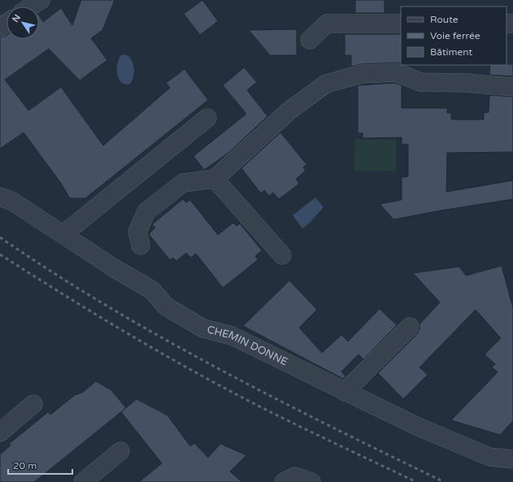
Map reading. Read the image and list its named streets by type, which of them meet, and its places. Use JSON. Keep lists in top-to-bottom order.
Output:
{
  "streets": {
    "street": ["CHEMIN DONNE"]
  },
  "legend": ["Route", "Voie ferrée", "Bâtiment"],
  "scale_bar": "20 m",
  "north": "top left"
}
